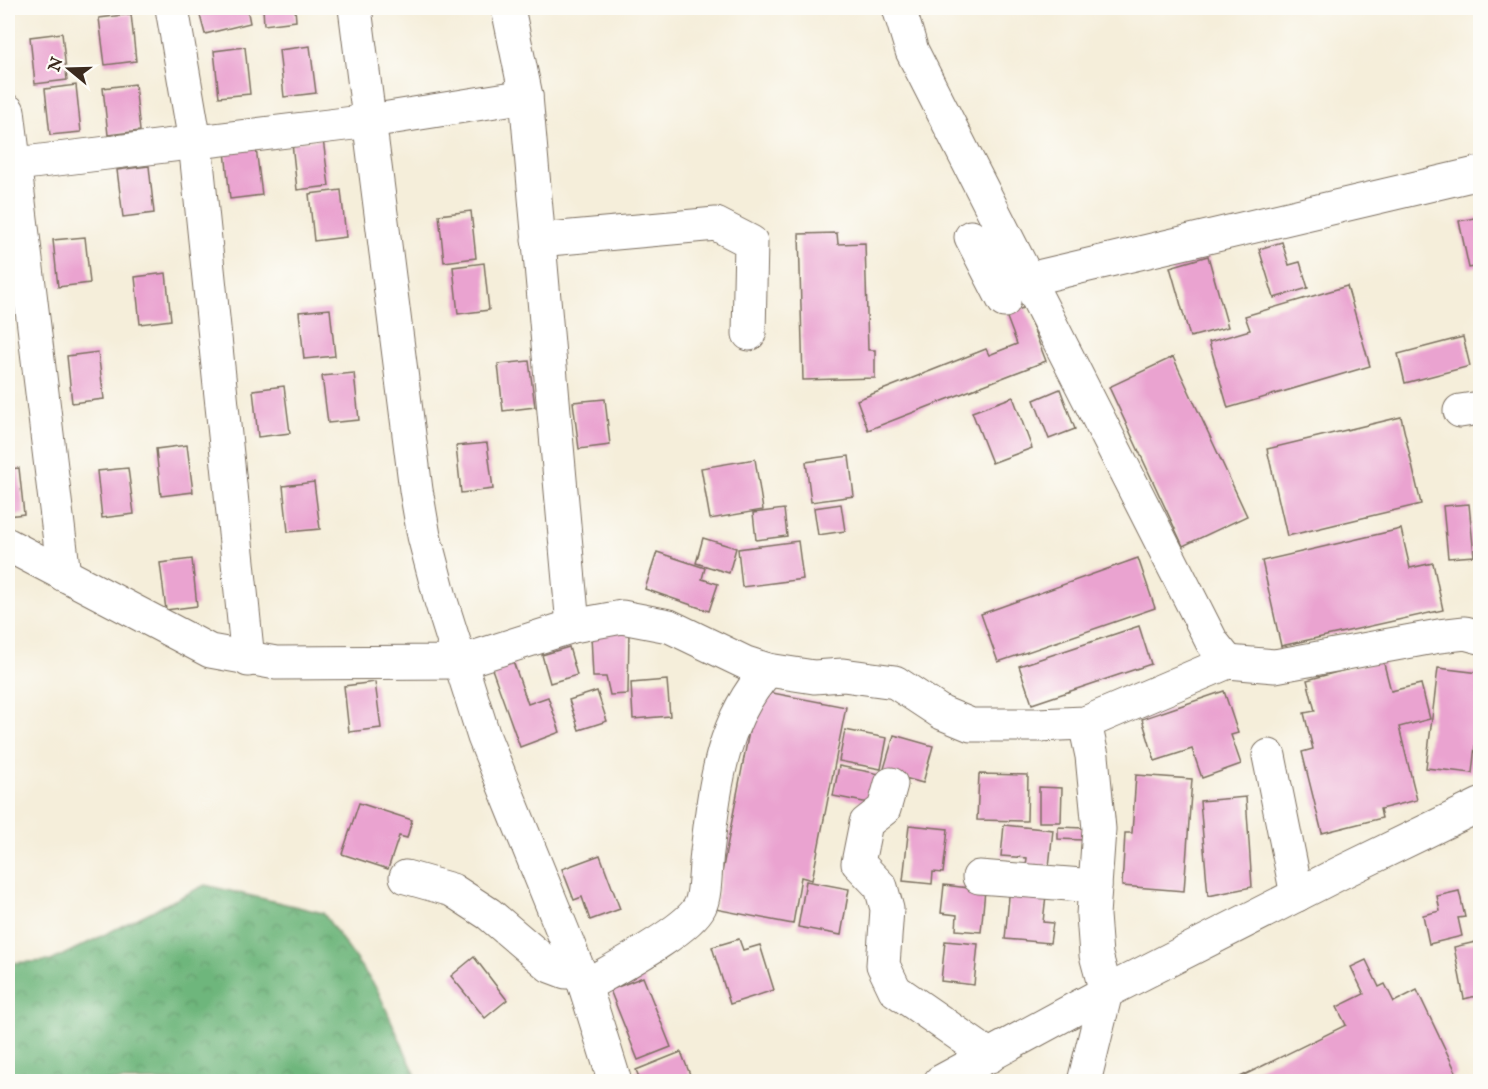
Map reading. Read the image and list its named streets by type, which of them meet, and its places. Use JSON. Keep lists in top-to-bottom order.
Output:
{
  "north": "left"
}
